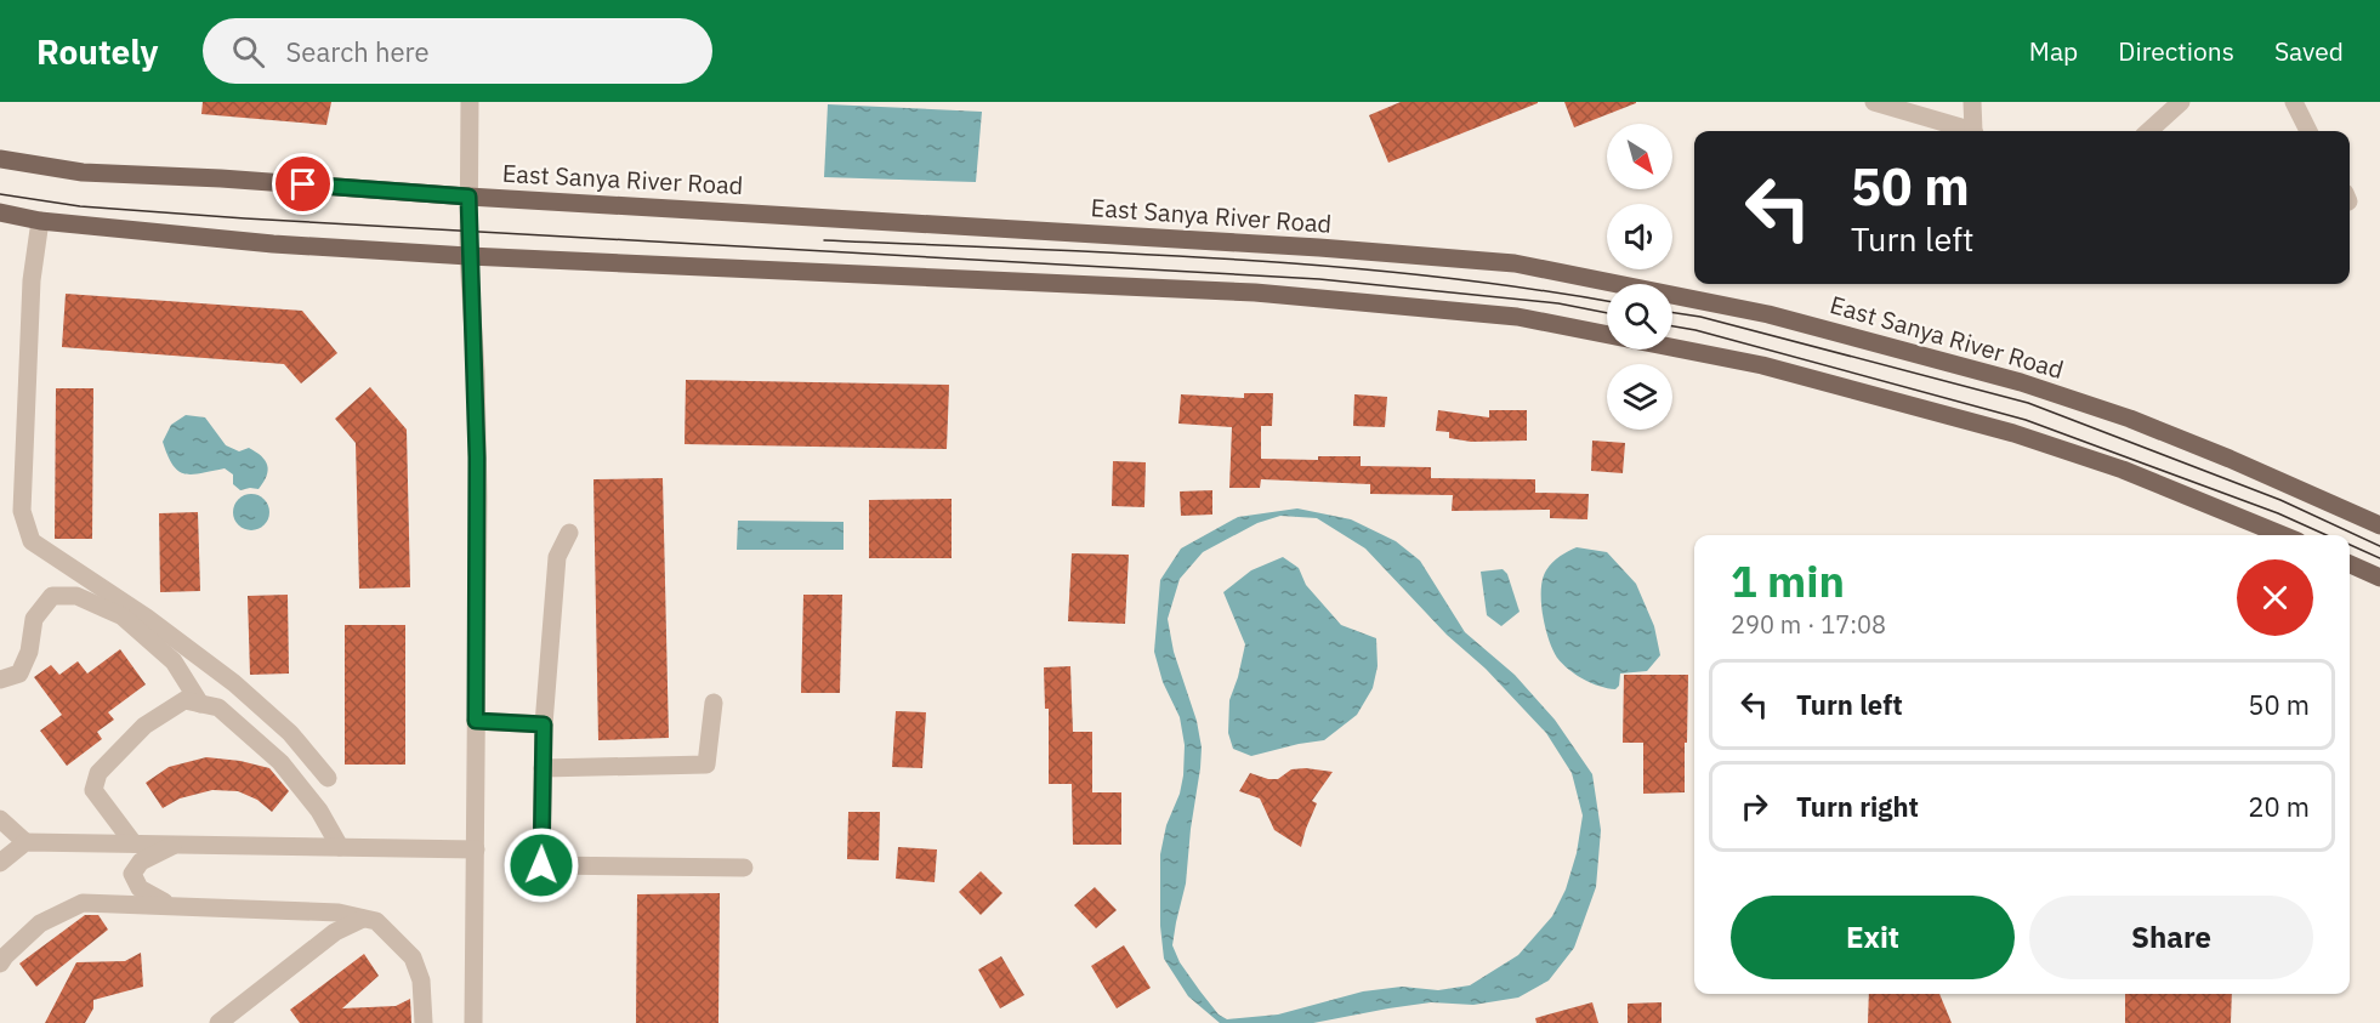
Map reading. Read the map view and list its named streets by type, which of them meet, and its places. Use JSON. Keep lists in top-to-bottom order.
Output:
{
  "streets": {
    "main road": ["East Sanya River Road"]
  },
  "north": "bottom right",
  "page": {
    "header": "Routely",
    "search": "Search here",
    "nav": ["Map", "Directions", "Saved"],
    "turn": ["50 m", "Turn left"],
    "heading": ["1 min", "290 m · 17:08"],
    "list": [
      {
        "name": "Turn left",
        "value": "50 m"
      },
      {
        "name": "Turn right",
        "value": "20 m"
      }
    ],
    "buttons": ["Exit", "Share"]
  }
}
